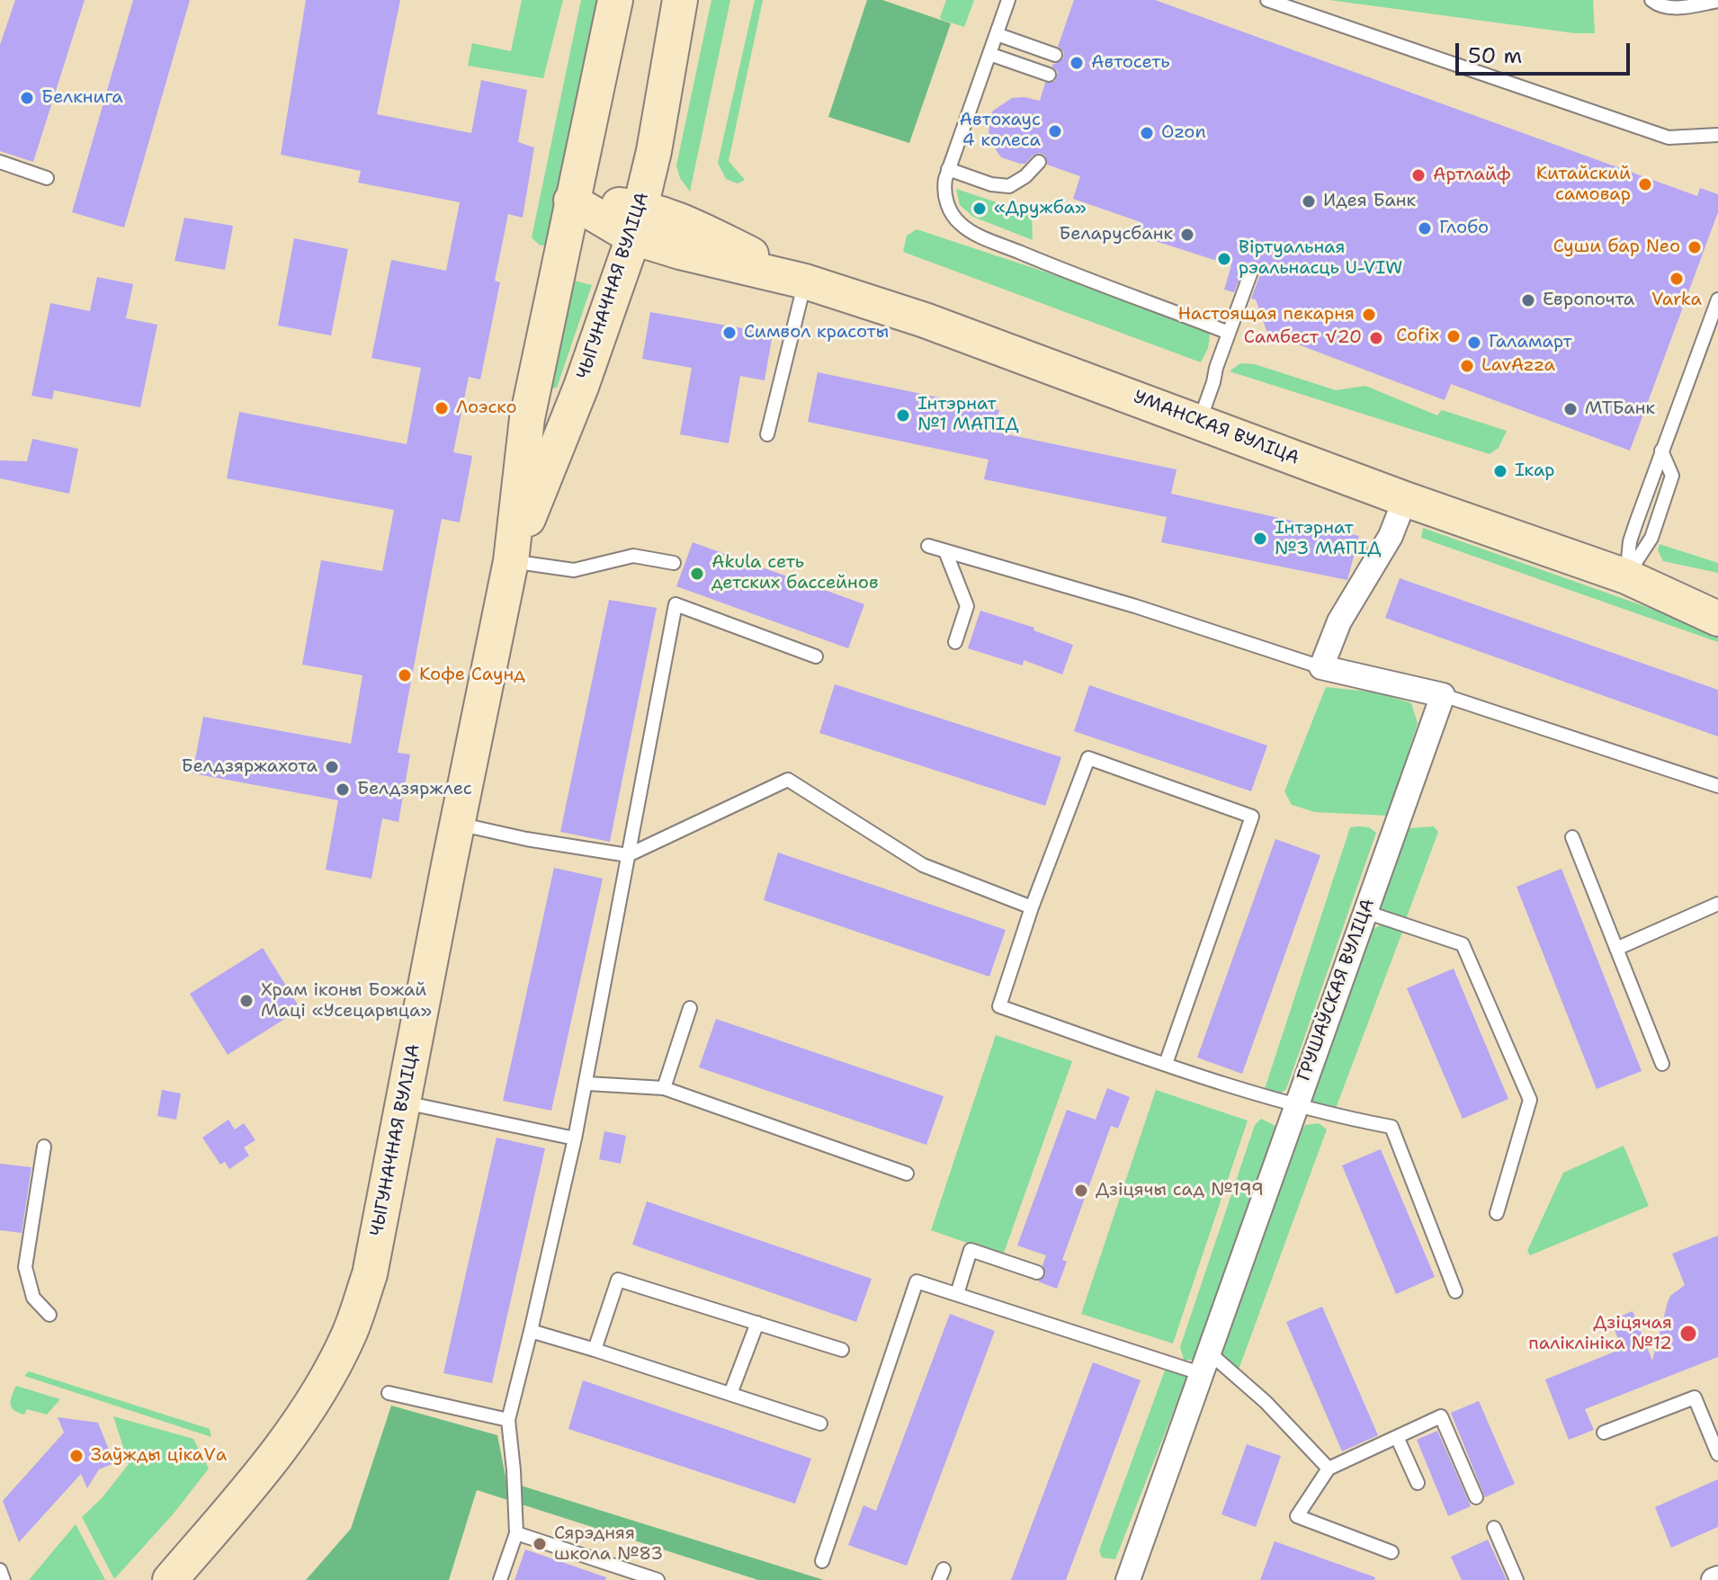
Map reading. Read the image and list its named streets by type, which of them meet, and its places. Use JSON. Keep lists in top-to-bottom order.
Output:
{
  "streets": {
    "main road": ["ЧЫГУНАЧНАЯ ВУЛІЦА", "УМАНСКАЯ ВУЛІЦА"],
    "street": ["ГРУШАЎСКАЯ ВУЛІЦА"]
  },
  "crossings": [
    ["ЧЫГУНАЧНАЯ ВУЛІЦА", "УМАНСКАЯ ВУЛІЦА"]
  ],
  "places": [
    "Автосеть",
    "Белкнига",
    "Автохаус 4 колеса",
    "Ozon",
    "Артлайф",
    "Китайский самовар",
    "Идея Банк",
    "«Дружба»",
    "Глобо",
    "Беларусбанк",
    "Суши бар Neo",
    "Віртуальная рэальнасць U-VIW",
    "Varka",
    "Европочта",
    "Настоящая пекарня",
    "Символ красоты",
    "Cofix",
    "Самбест √20",
    "Галамарт",
    "LavAzza",
    "Лоэско",
    "МТБанк",
    "Інтэрнат №1 МАПІД",
    "Ікар",
    "Інтэрнат №3 МАПІД",
    "Akula сеть детских бассейнов",
    "Кофе Саунд",
    "Белдзяржахота",
    "Белдзяржлес",
    "Храм іконы Божай Маці «Усецарыца»",
    "Дзіцячы сад №199",
    "Дзіцячая паліклініка №12",
    "Заўжды цікаVа",
    "Сярэдняя школа №83"
  ],
  "scale_bar": "50 m"
}
